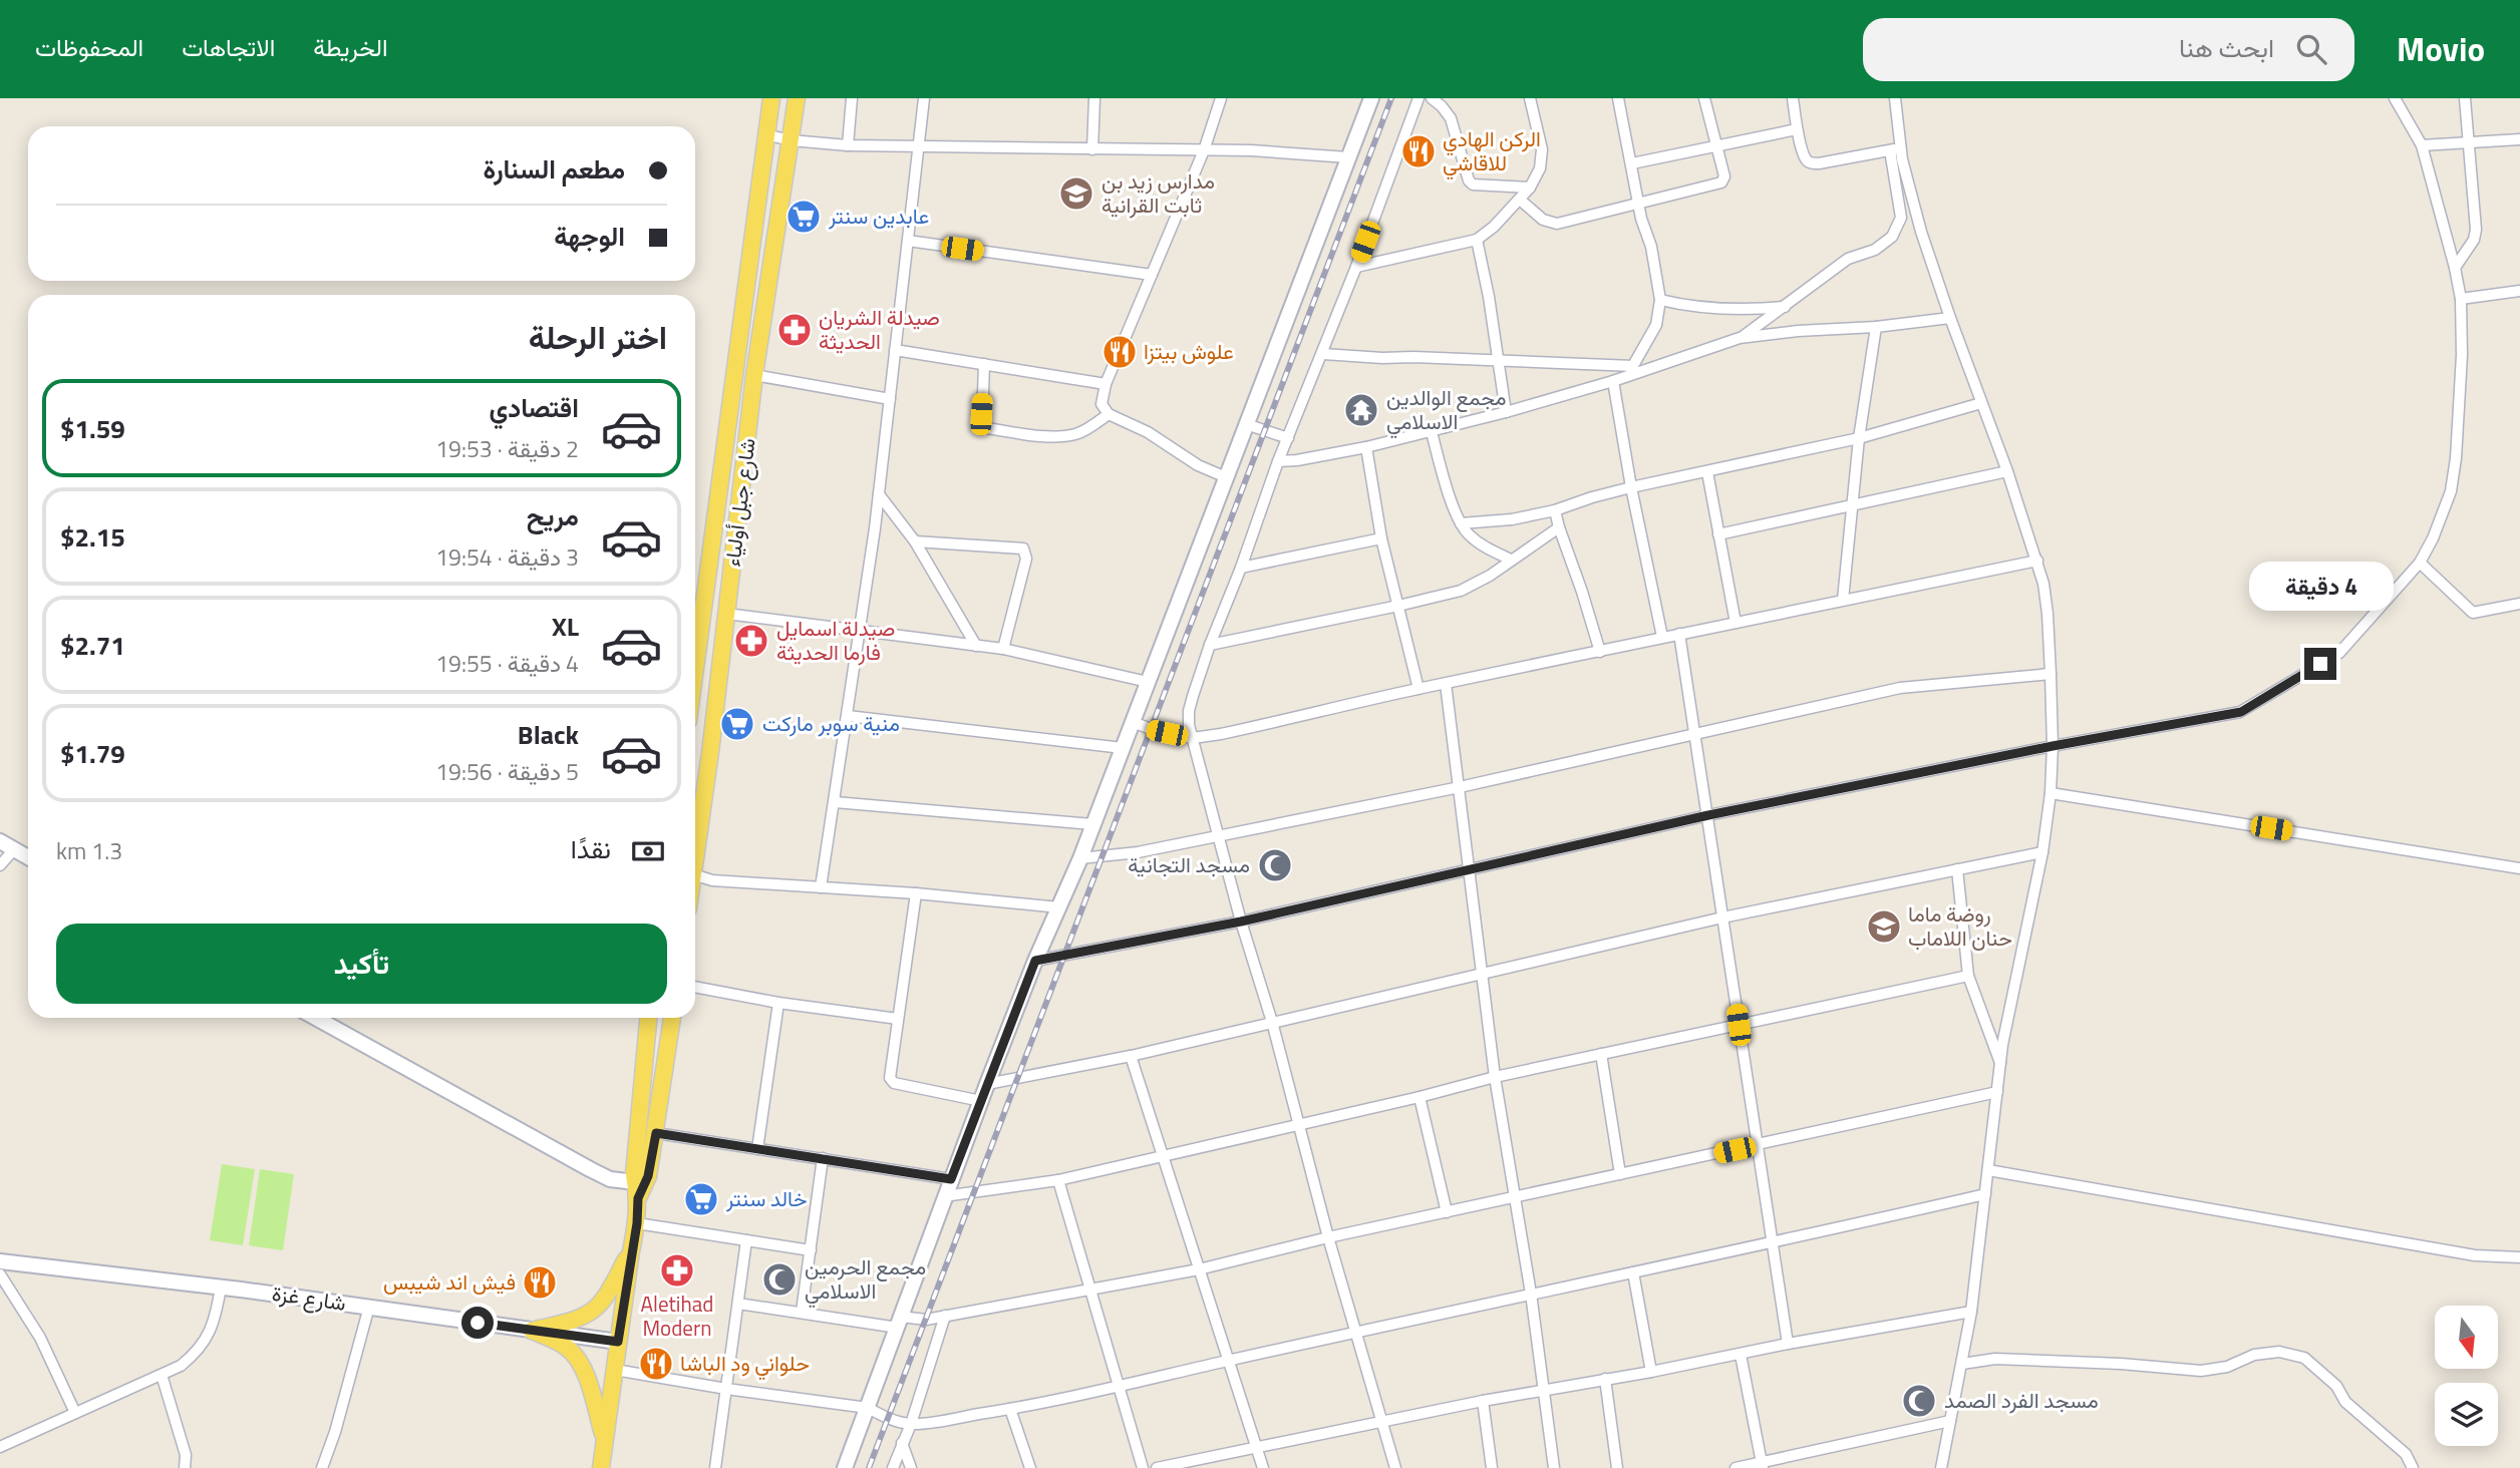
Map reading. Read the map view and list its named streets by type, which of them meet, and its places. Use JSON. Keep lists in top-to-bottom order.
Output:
{
  "streets": {
    "main road": ["شارع جبل أولياء"],
    "street": ["شارع غزة"]
  },
  "places": {
    "restaurant": [
      "الركن الهادي للاقاشي",
      "علوش بيتزا",
      "فيش اند شيبس",
      "حلواني ود الباشا"
    ],
    "school or university": ["مدارس زيد بن ثابت القرانية", "روضة ماما حنان اللاماب"],
    "supermarket": ["عابدين سنتر", "منية سوبر ماركت", "خالد سنتر"],
    "pharmacy": ["صيدلة الشريان الحديثة", "صيدلة اسمايل فارما الحديثة", "Aletihad Modern"],
    "temple": ["مجمع الوالدين الاسلامي"],
    "mosque": ["مسجد التجانية", "مجمع الحرمين الاسلامي", "مسجد الفرد الصمد"]
  },
  "north": "bottom",
  "page": {
    "header": "Movio",
    "search": "ابحث هنا",
    "nav": ["الخريطة", "الاتجاهات", "المحفوظات"],
    "banner": ["مطعم السنارة", "الوجهة"],
    "heading": "اختر الرحلة",
    "list": [
      {
        "name": "اقتصادي",
        "note": "2 دقيقة · 19:53",
        "value": "$1.59"
      },
      {
        "name": "مريح",
        "note": "3 دقيقة · 19:54",
        "value": "$2.15"
      },
      {
        "name": "XL",
        "note": "4 دقيقة · 19:55",
        "value": "$2.71"
      },
      {
        "name": "Black",
        "note": "5 دقيقة · 19:56",
        "value": "$1.79"
      }
    ],
    "bubble": "4 دقيقة",
    "pay": ["نقدًا", "1.3 km"],
    "buttons": "تأكيد"
  }
}
